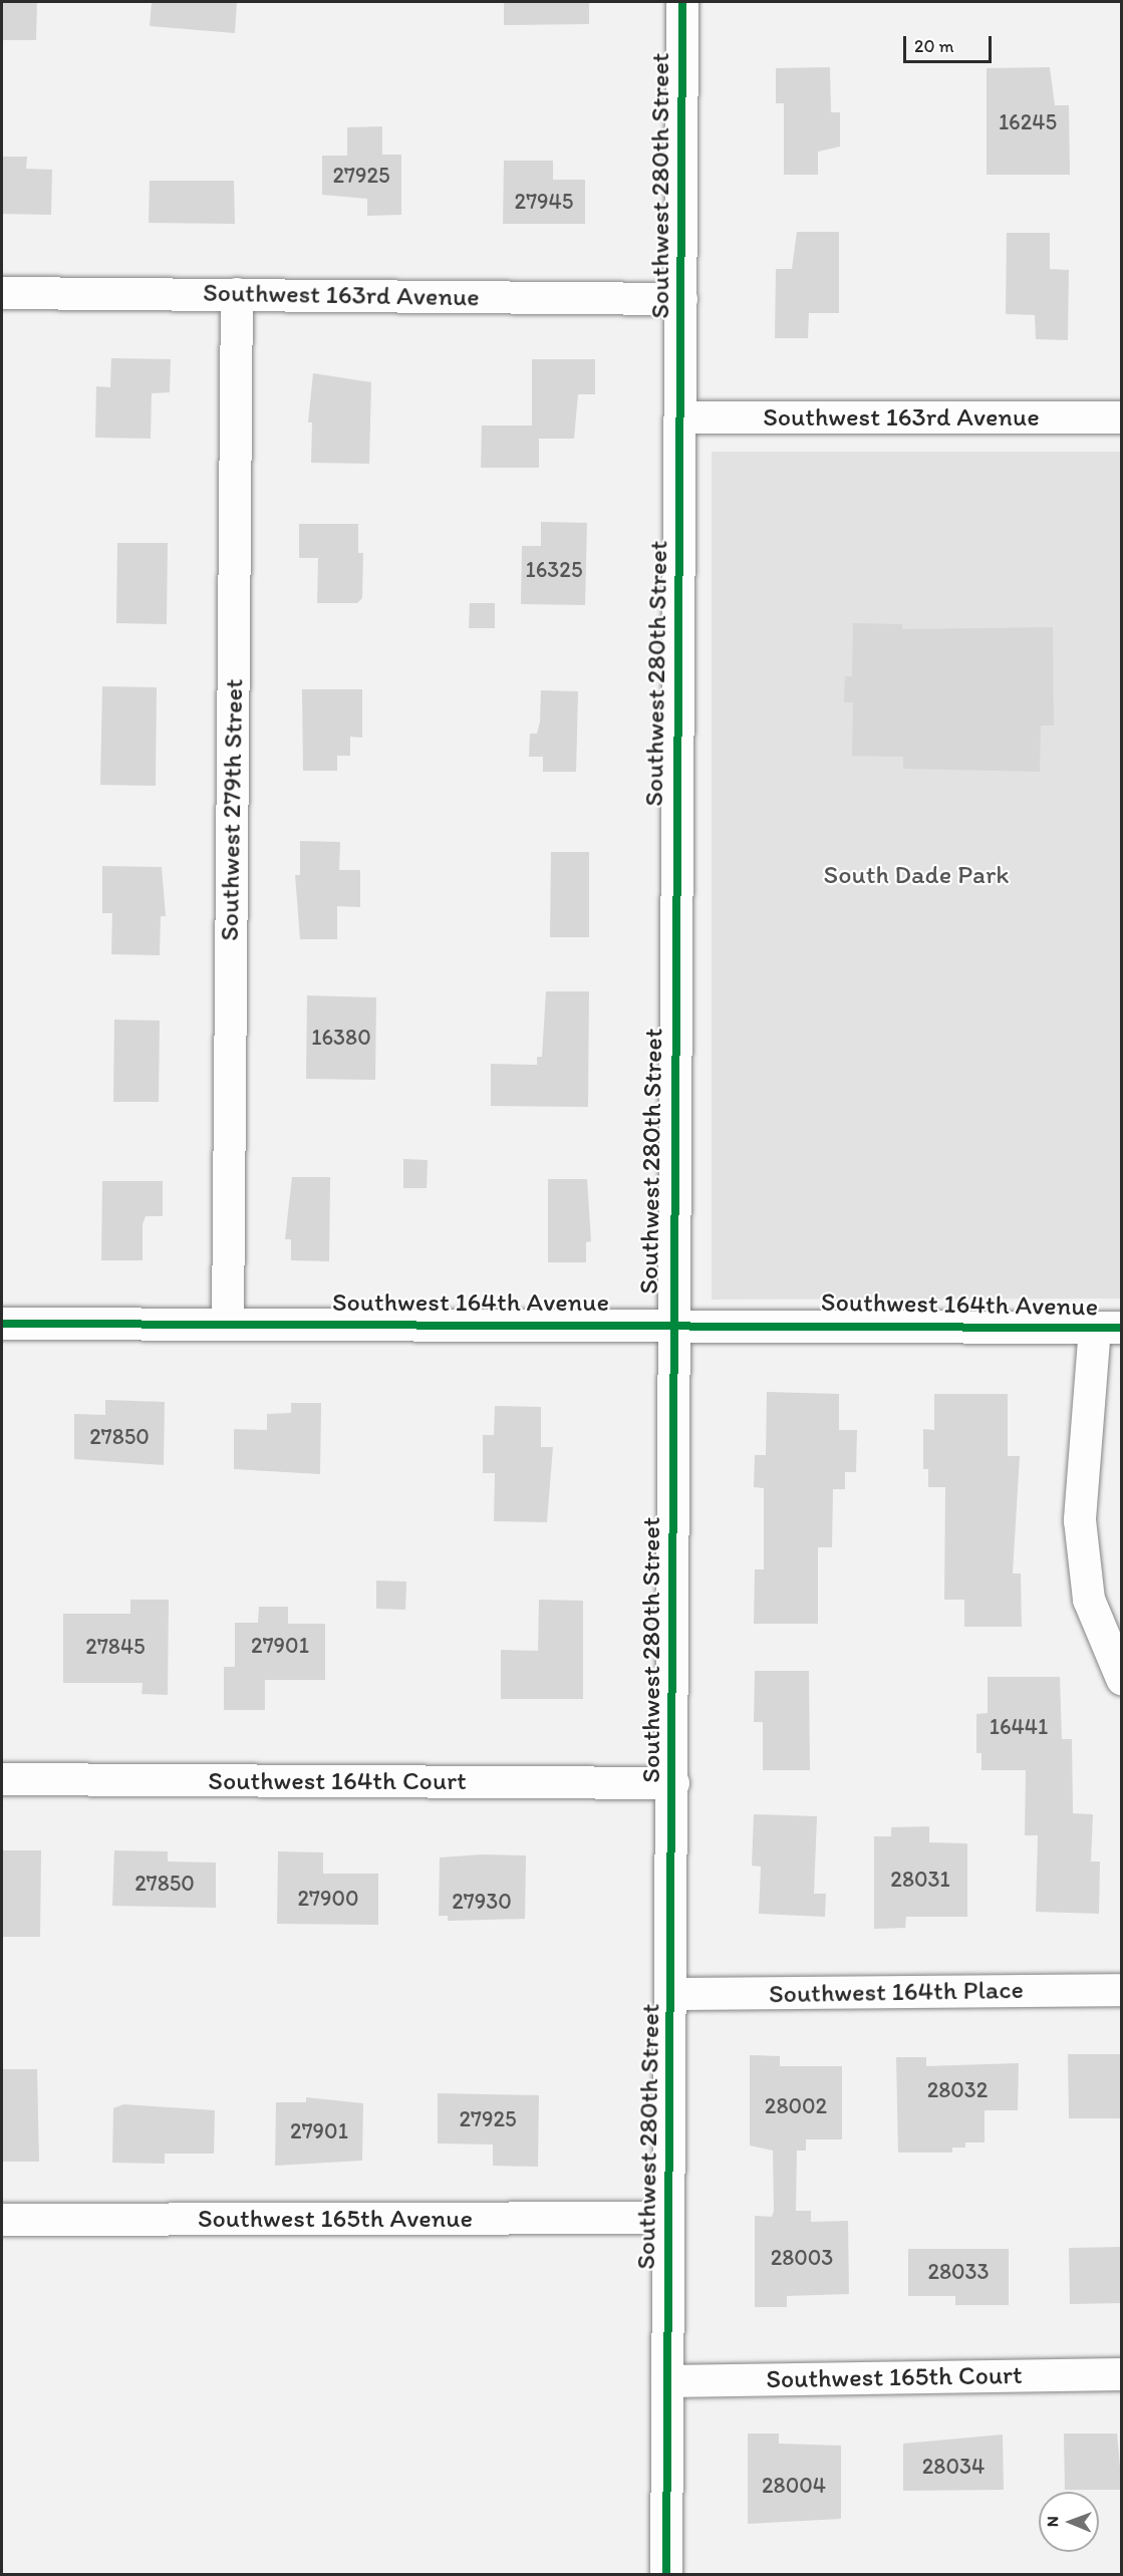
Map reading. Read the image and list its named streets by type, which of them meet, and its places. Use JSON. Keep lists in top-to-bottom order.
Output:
{
  "streets": {
    "street": [
      "Southwest 280th Street",
      "Southwest 163rd Avenue",
      "Southwest 279th Street",
      "Southwest 164th Avenue",
      "Southwest 164th Court",
      "Southwest 164th Place",
      "Southwest 165th Avenue",
      "Southwest 165th Court"
    ]
  },
  "crossings": [
    ["Southwest 280th Street", "Southwest 163rd Avenue"],
    ["Southwest 280th Street", "Southwest 164th Avenue"],
    ["Southwest 280th Street", "Southwest 164th Court"],
    ["Southwest 280th Street", "Southwest 164th Place"],
    ["Southwest 280th Street", "Southwest 165th Avenue"],
    ["Southwest 280th Street", "Southwest 165th Court"],
    ["Southwest 163rd Avenue", "Southwest 279th Street"],
    ["Southwest 279th Street", "Southwest 164th Avenue"]
  ],
  "parks": ["South Dade Park"],
  "house_numbers": [
    "16245",
    "27925",
    "27945",
    "16325",
    "16380",
    "27850",
    "27901",
    "27845",
    "16441",
    "28031",
    "27850",
    "27900",
    "27930",
    "28032",
    "28002",
    "27925",
    "27901",
    "28003",
    "28033",
    "28034",
    "28004"
  ],
  "scale_bar": "20 m",
  "north": "left"
}
